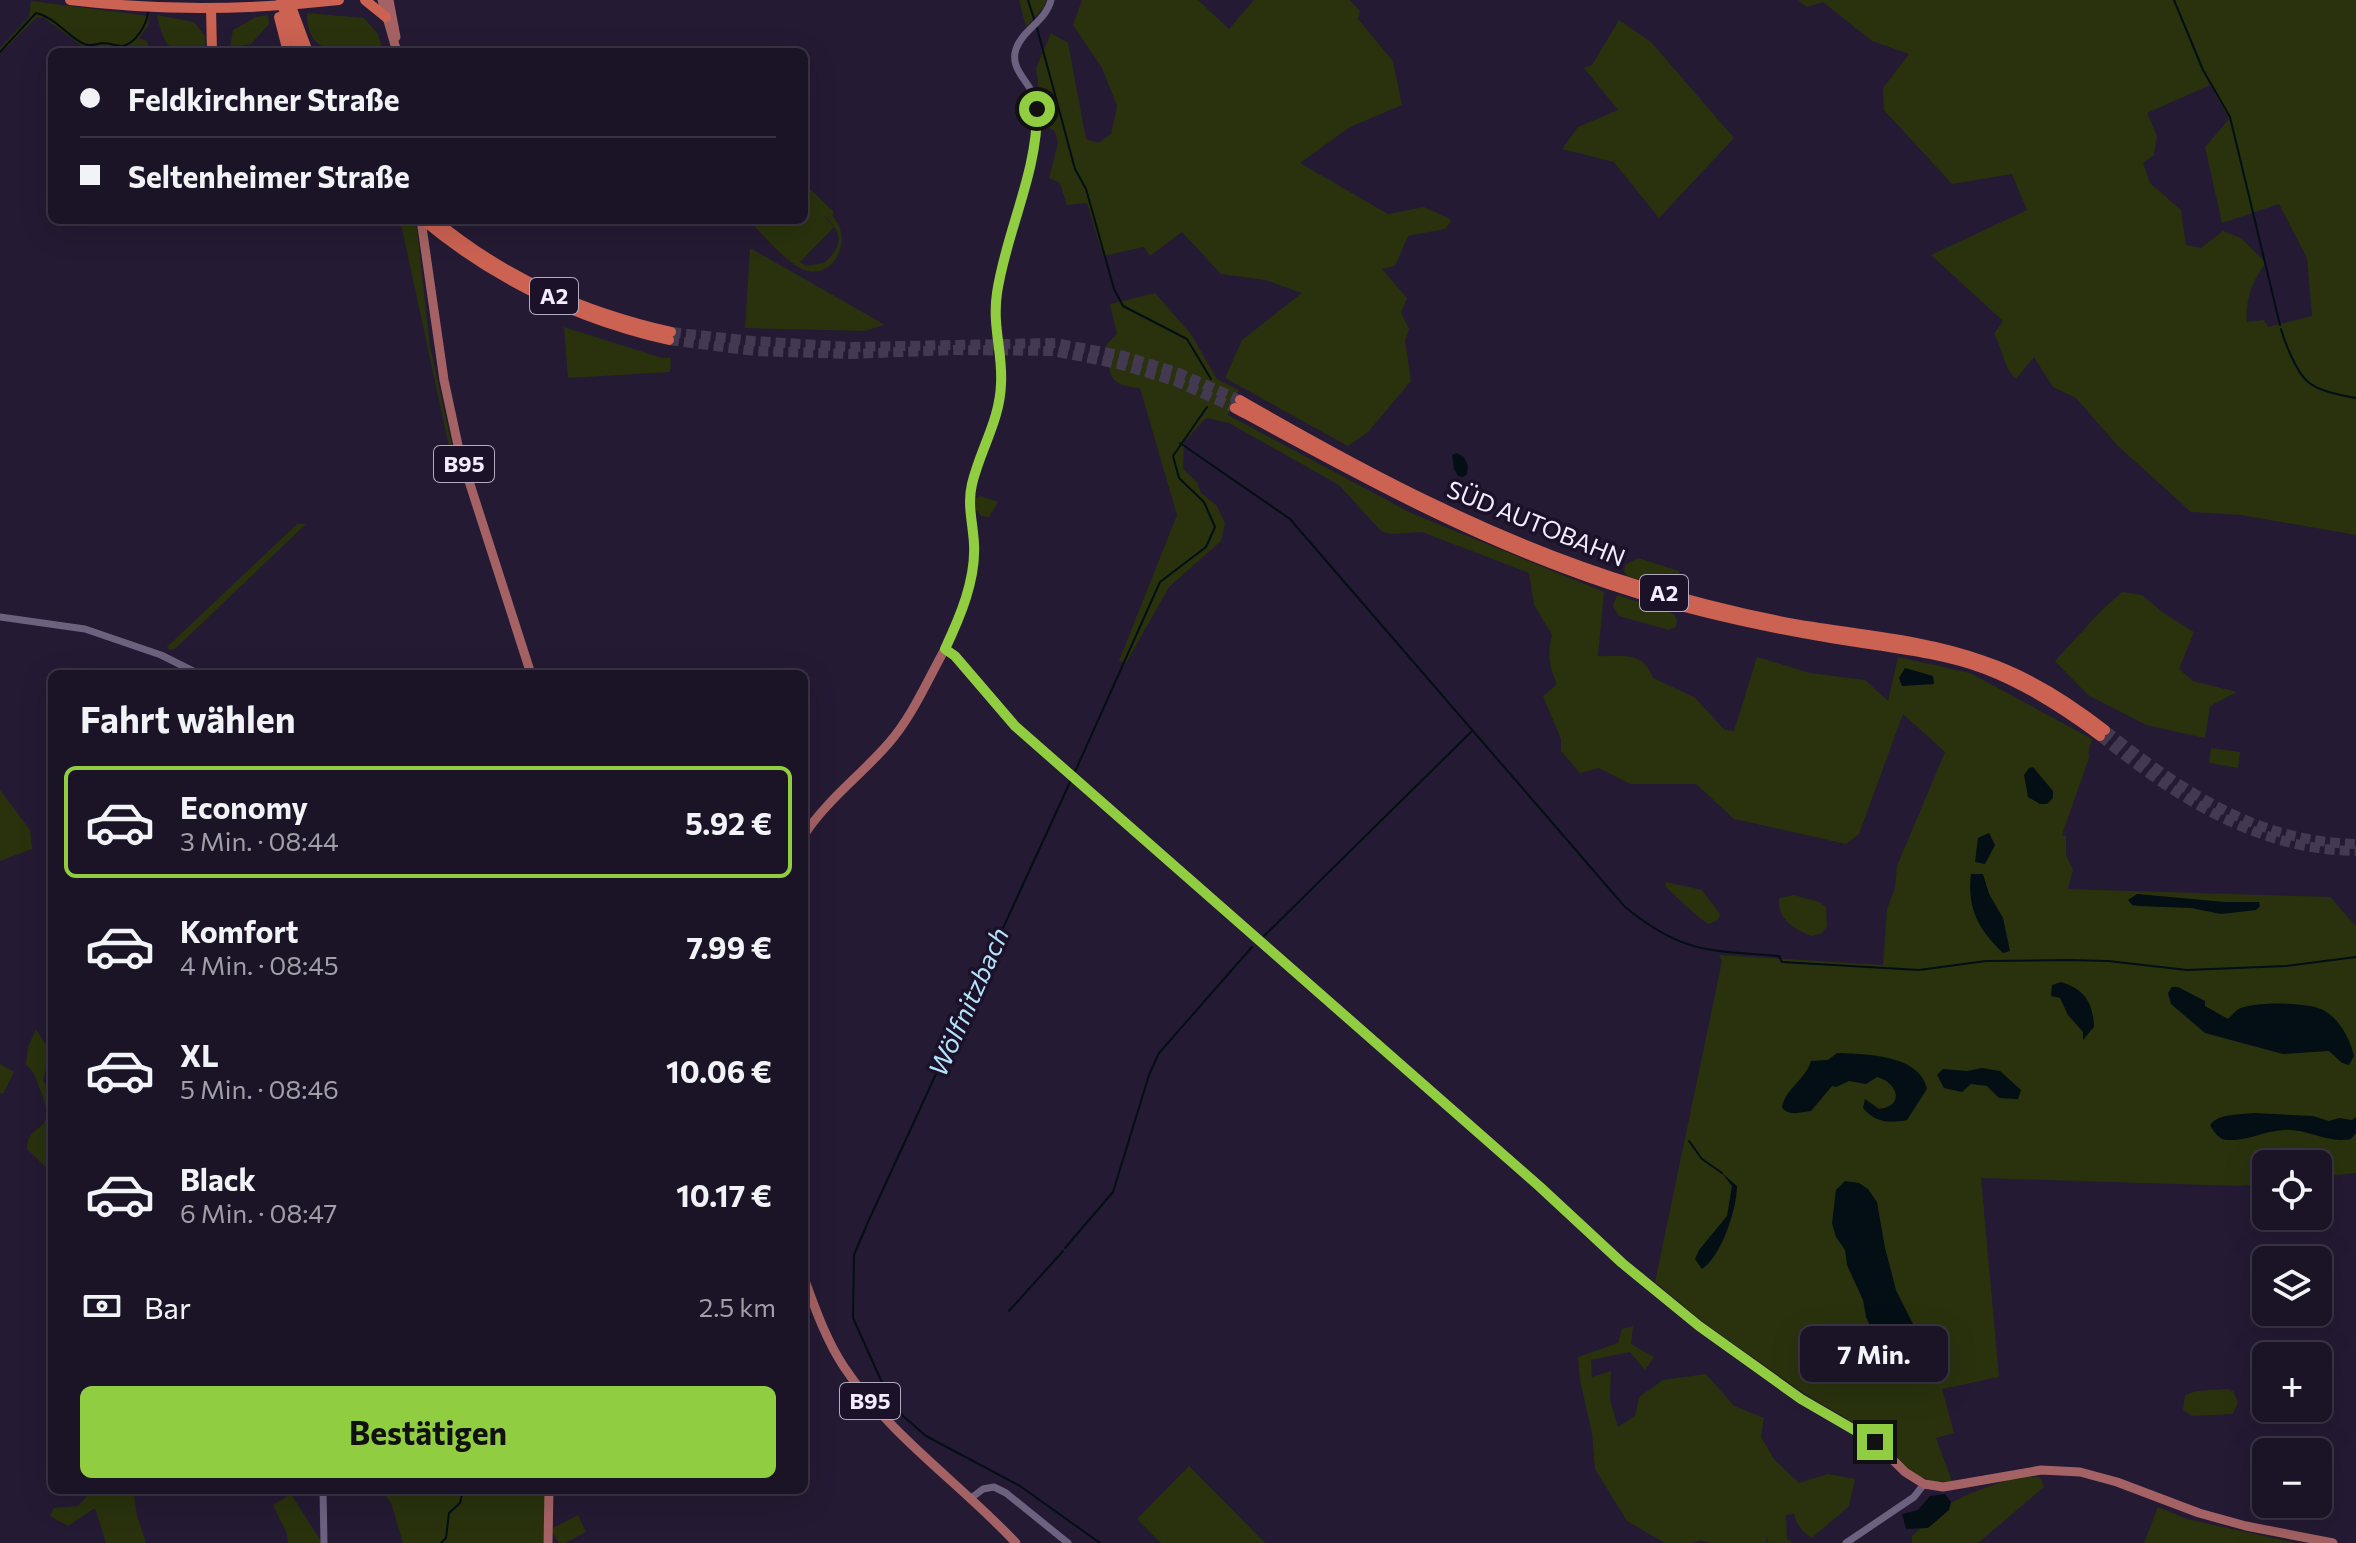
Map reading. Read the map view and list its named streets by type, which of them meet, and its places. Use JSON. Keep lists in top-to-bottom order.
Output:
{
  "streets": {
    "highway": ["A2", "SÜD AUTOBAHN"],
    "main road": ["B95"]
  },
  "water": ["Wölfnitzbach"],
  "page": {
    "banner": ["Feldkirchner Straße", "Seltenheimer Straße"],
    "heading": "Fahrt wählen",
    "list": [
      {
        "name": "Economy",
        "note": "3 Min. · 08:44",
        "value": "5.92 €"
      },
      {
        "name": "Komfort",
        "note": "4 Min. · 08:45",
        "value": "7.99 €"
      },
      {
        "name": "XL",
        "note": "5 Min. · 08:46",
        "value": "10.06 €"
      },
      {
        "name": "Black",
        "note": "6 Min. · 08:47",
        "value": "10.17 €"
      }
    ],
    "map_buttons": ["+", "−"],
    "pay": ["Bar", "2.5 km"],
    "bubble": "7 Min.",
    "buttons": "Bestätigen"
  }
}
